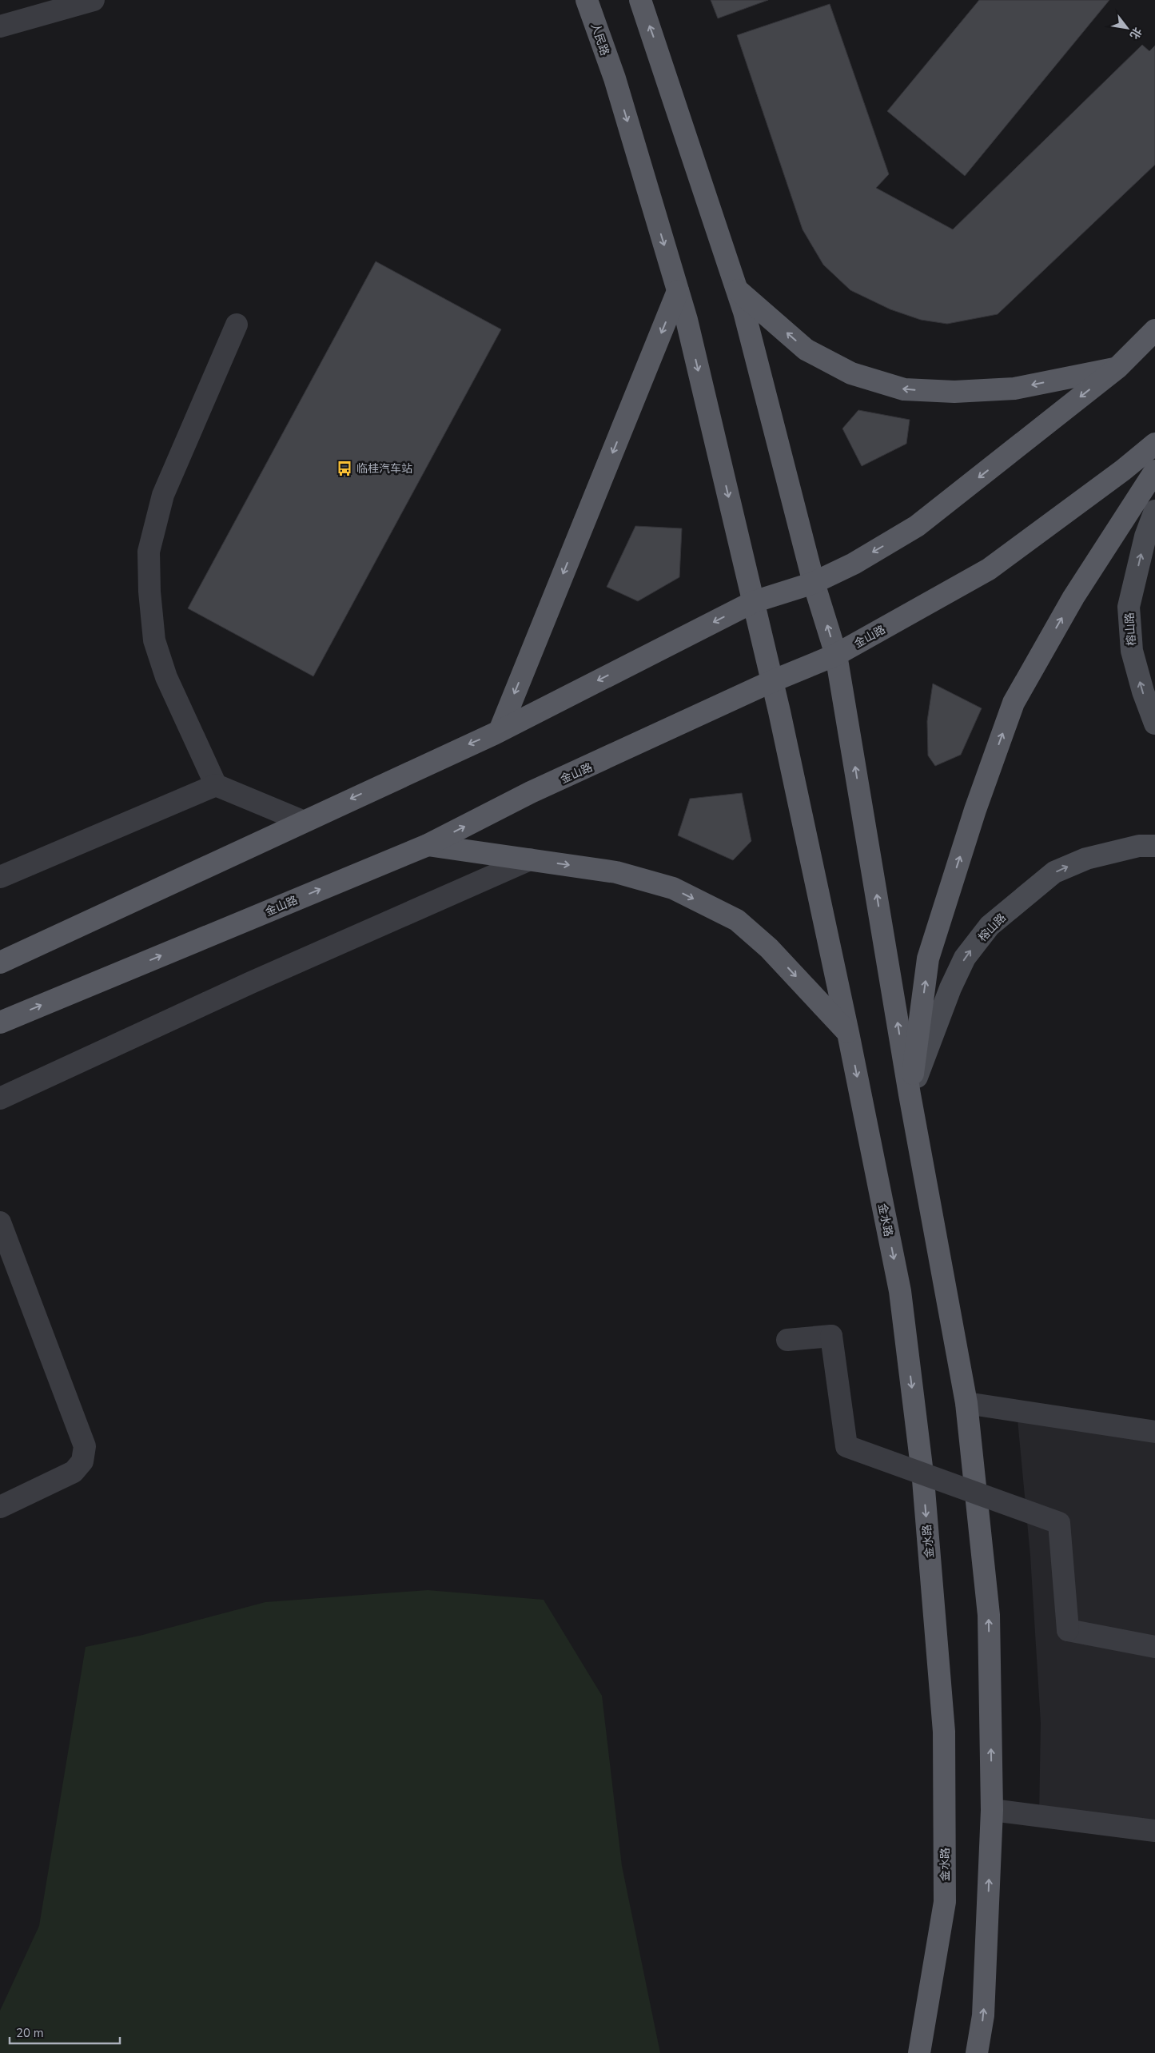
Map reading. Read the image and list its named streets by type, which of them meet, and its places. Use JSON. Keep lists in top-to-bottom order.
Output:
{
  "streets": {
    "main road": [
      "人民路",
      "榕山路",
      "金山路",
      "金水路"
    ]
  },
  "crossings": [
    ["人民路", "金水路"],
    ["金山路", "金水路"]
  ],
  "places": {
    "bus stop": ["临桂汽车站"]
  },
  "scale_bar": "20 m",
  "north": "bottom right"
}
